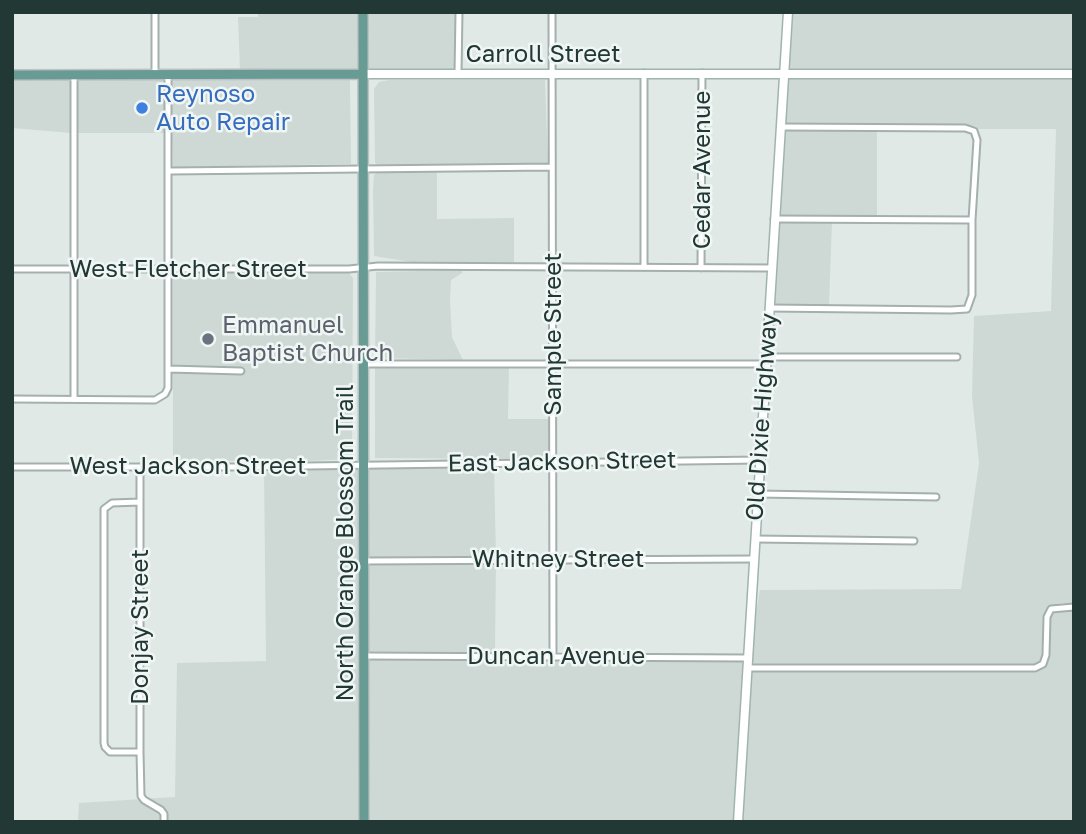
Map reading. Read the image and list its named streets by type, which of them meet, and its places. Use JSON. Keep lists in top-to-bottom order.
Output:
{
  "streets": {
    "main road": ["Carroll Street", "North Orange Blossom Trail"],
    "street": [
      "Cedar Avenue",
      "West Fletcher Street",
      "Sample Street",
      "Old Dixie Highway",
      "East Jackson Street",
      "West Jackson Street",
      "Whitney Street",
      "Donjay Street",
      "Duncan Avenue"
    ]
  },
  "crossings": [
    ["Carroll Street", "Cedar Avenue"],
    ["Carroll Street", "Sample Street"],
    ["Carroll Street", "Old Dixie Highway"],
    ["Carroll Street", "North Orange Blossom Trail"],
    ["Cedar Avenue", "West Fletcher Street"],
    ["West Fletcher Street", "Sample Street"],
    ["West Fletcher Street", "Old Dixie Highway"],
    ["West Fletcher Street", "North Orange Blossom Trail"],
    ["Sample Street", "East Jackson Street"],
    ["Sample Street", "Whitney Street"],
    ["Sample Street", "Duncan Avenue"],
    ["Old Dixie Highway", "East Jackson Street"],
    ["Old Dixie Highway", "Whitney Street"],
    ["Old Dixie Highway", "Duncan Avenue"],
    ["East Jackson Street", "West Jackson Street"],
    ["East Jackson Street", "North Orange Blossom Trail"],
    ["West Jackson Street", "North Orange Blossom Trail"],
    ["West Jackson Street", "Donjay Street"],
    ["North Orange Blossom Trail", "Whitney Street"],
    ["North Orange Blossom Trail", "Duncan Avenue"]
  ],
  "places": ["Reynoso Auto Repair", "Emmanuel Baptist Church"]
}
